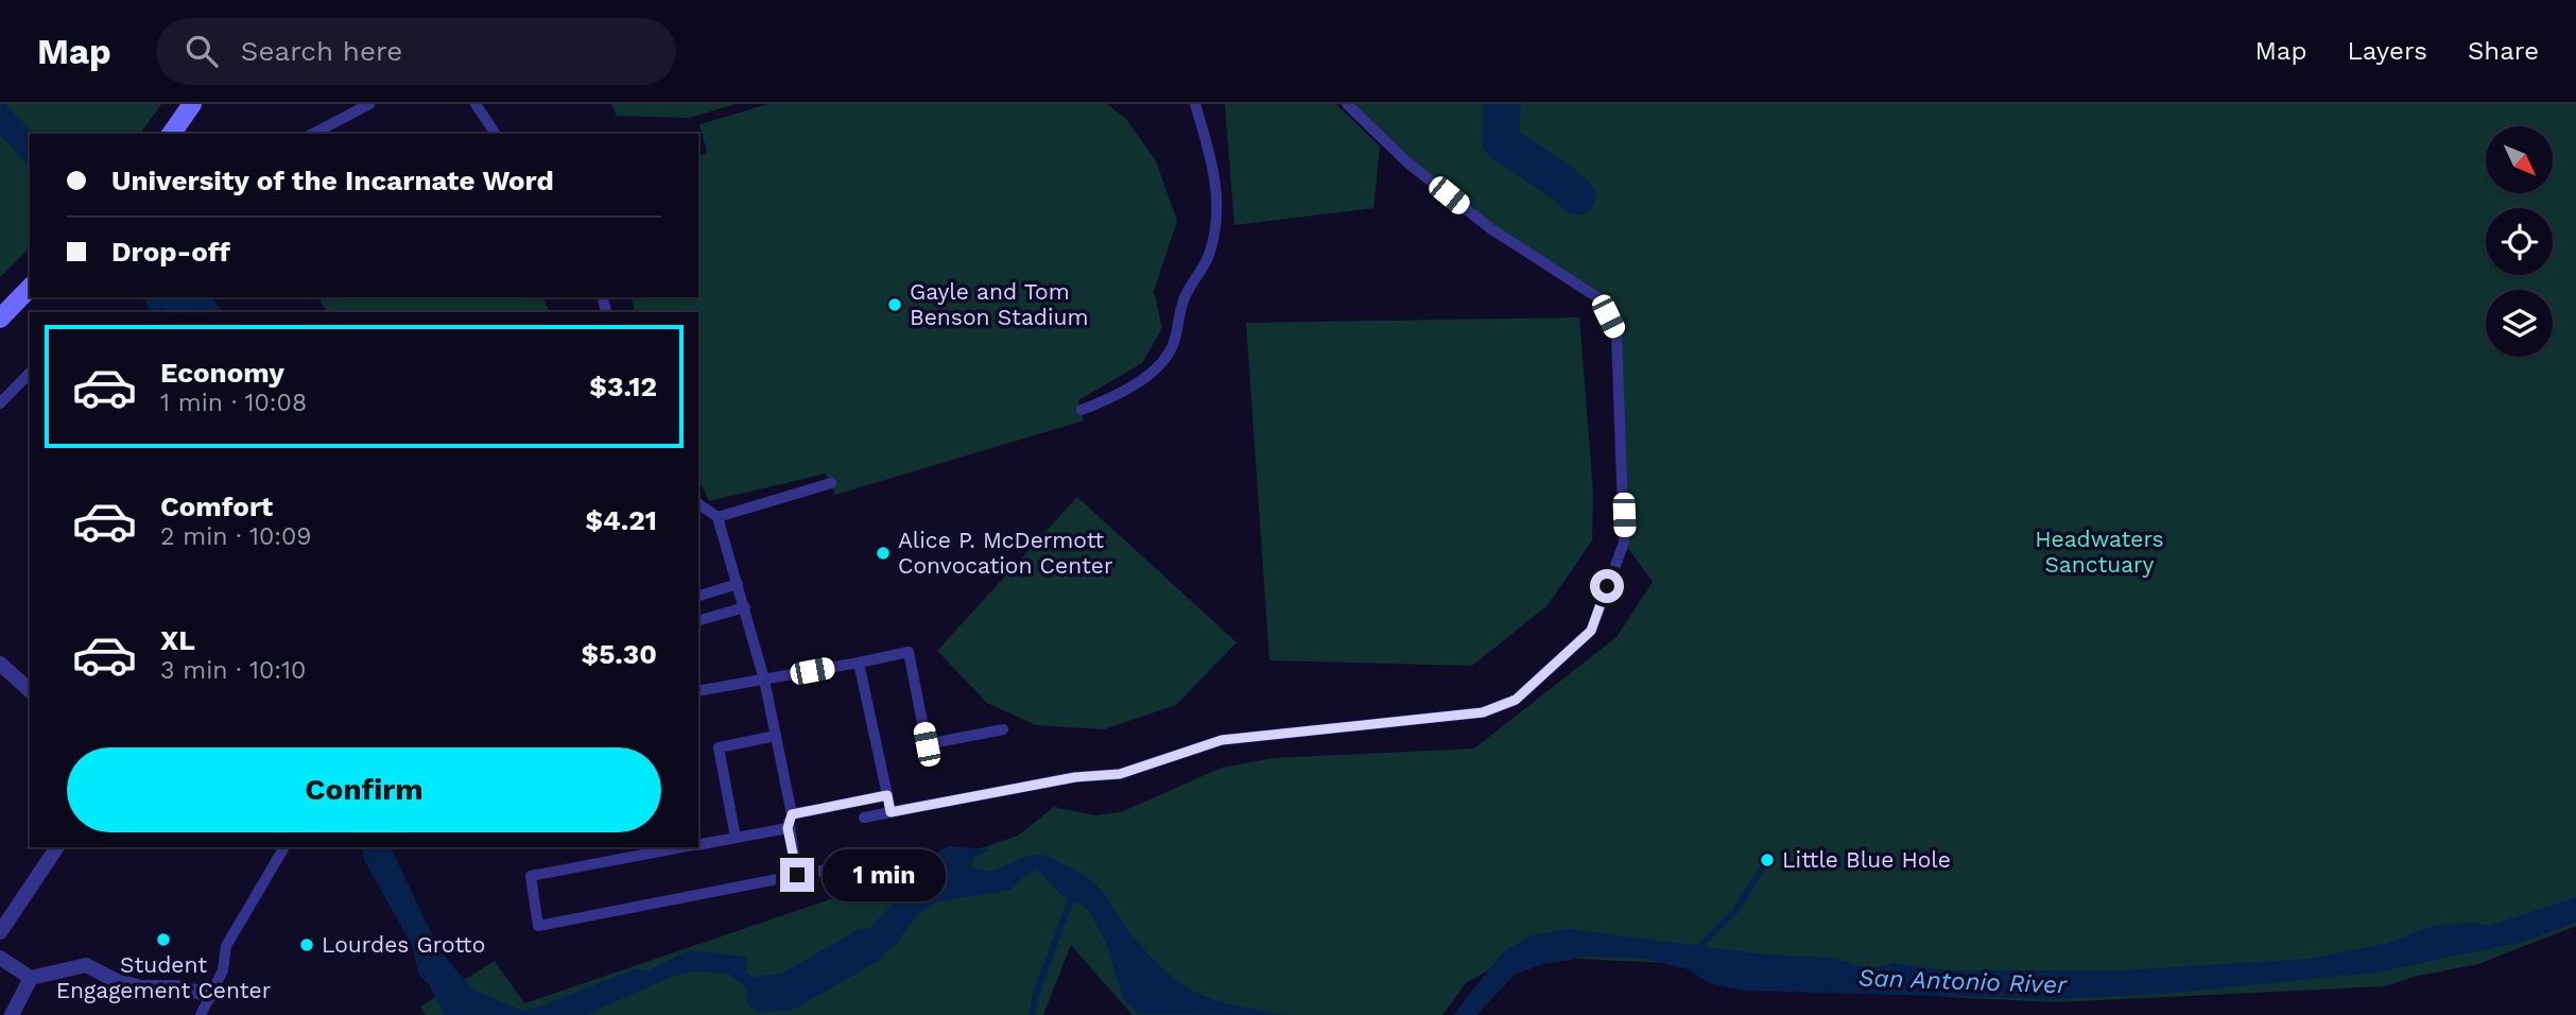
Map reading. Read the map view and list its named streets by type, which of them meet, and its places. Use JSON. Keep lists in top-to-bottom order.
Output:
{
  "water": ["San Antonio River"],
  "parks": ["Headwaters Sanctuary"],
  "places": [
    "Gayle and Tom Benson Stadium",
    "Alice P. McDermott Convocation Center",
    "Little Blue Hole",
    "Student Engagement Center",
    "Lourdes Grotto"
  ],
  "north": "bottom right",
  "page": {
    "header": "Map",
    "search": "Search here",
    "nav": ["Map", "Layers", "Share"],
    "banner": ["University of the Incarnate Word", "Drop-off"],
    "list": [
      {
        "name": "Economy",
        "note": "1 min · 10:08",
        "value": "$3.12"
      },
      {
        "name": "Comfort",
        "note": "2 min · 10:09",
        "value": "$4.21"
      },
      {
        "name": "XL",
        "note": "3 min · 10:10",
        "value": "$5.30"
      }
    ],
    "buttons": "Confirm",
    "bubble": "1 min"
  }
}
